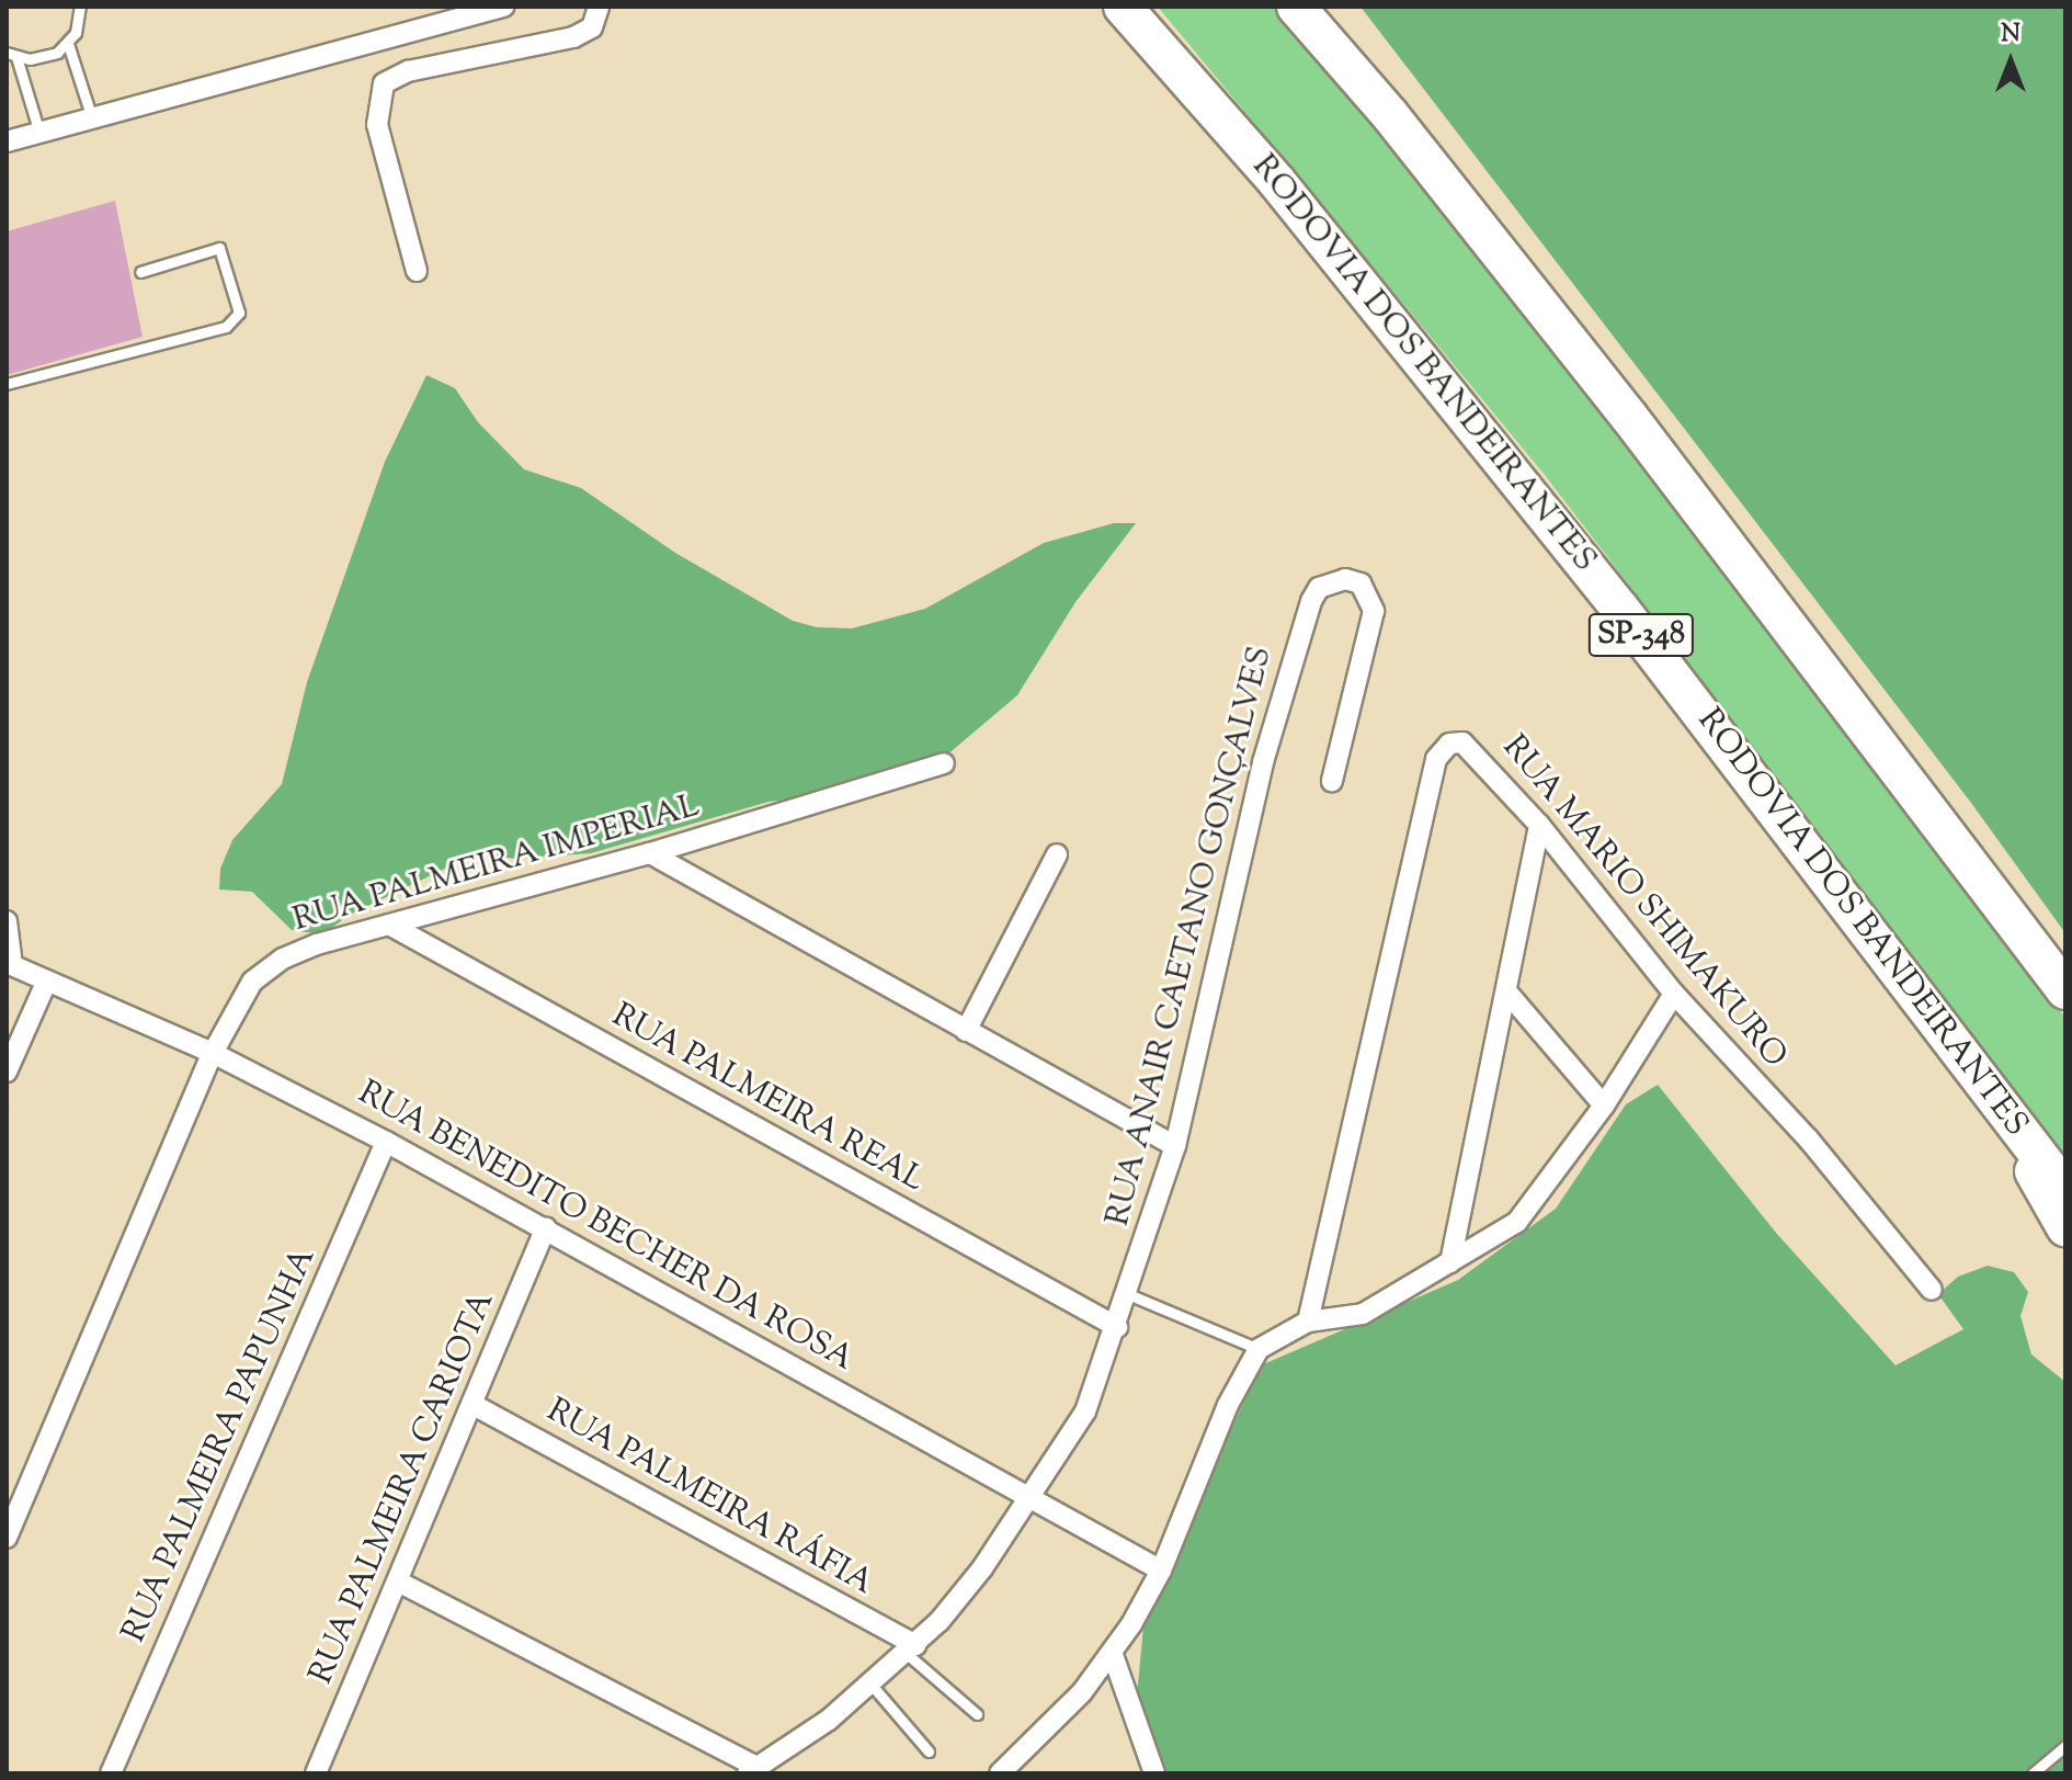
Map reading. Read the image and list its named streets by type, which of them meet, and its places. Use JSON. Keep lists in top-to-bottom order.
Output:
{
  "streets": {
    "highway": ["RODOVIA DOS BANDEIRANTES", "SP-348"],
    "street": [
      "RUA PALMEIRA IMPERIAL",
      "RUA MARIO SHIMAKURO",
      "RUA ANAIR CAETANO GONÇALVES",
      "RUA PALMEIRA REAL",
      "RUA BENEDITO BECHER DA ROSA",
      "RUA PALMEIRA PAPUNHA",
      "RUA PALMEIRA CARIOTA",
      "RUA PALMEIRA RÁFIA"
    ]
  },
  "crossings": [
    ["RUA PALMEIRA IMPERIAL", "RUA PALMEIRA REAL"],
    ["RUA PALMEIRA IMPERIAL", "RUA BENEDITO BECHER DA ROSA"],
    ["RUA ANAIR CAETANO GONÇALVES", "RUA PALMEIRA REAL"],
    ["RUA ANAIR CAETANO GONÇALVES", "RUA BENEDITO BECHER DA ROSA"],
    ["RUA ANAIR CAETANO GONÇALVES", "RUA PALMEIRA RÁFIA"],
    ["RUA BENEDITO BECHER DA ROSA", "RUA PALMEIRA PAPUNHA"],
    ["RUA BENEDITO BECHER DA ROSA", "RUA PALMEIRA CARIOTA"],
    ["RUA PALMEIRA CARIOTA", "RUA PALMEIRA RÁFIA"]
  ],
  "north": "top"
}
